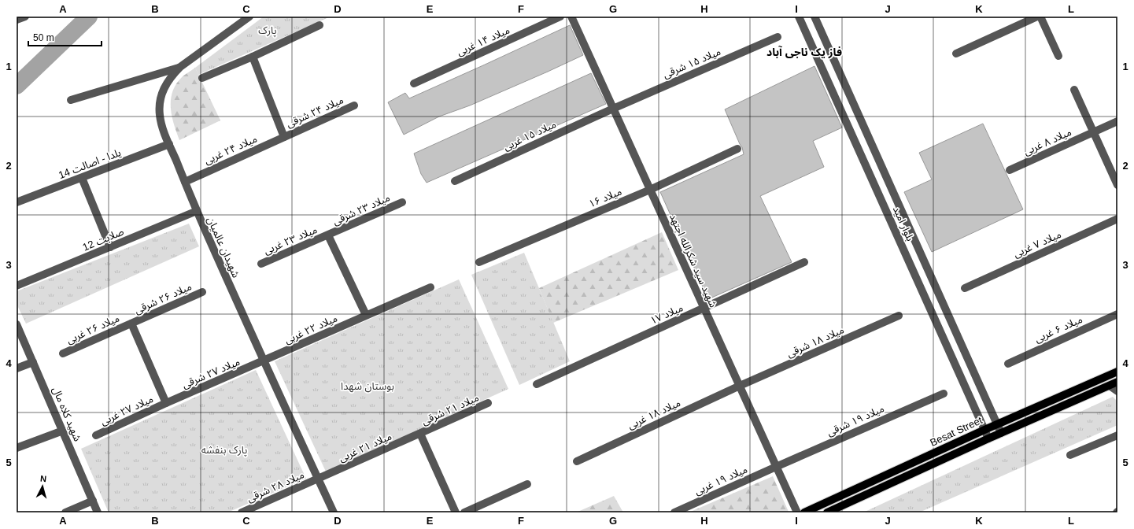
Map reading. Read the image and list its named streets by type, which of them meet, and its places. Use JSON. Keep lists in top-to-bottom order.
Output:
{
  "streets": {
    "main road": ["Besat Street"],
    "street": [
      "میلاد ۱۴ غربی",
      "میلاد ۱۵ شرقی",
      "میلاد ۲۴ شرقی",
      "میلاد ۱۵ غربی",
      "میلاد ۸ غربی",
      "میلاد ۲۴ غربی",
      "یلدا - اصالت 14",
      "میلاد ۱۶",
      "میلاد ۲۳ شرقی",
      "بلوار امید",
      "صلابت 12",
      "میلاد ۲۳ غربی",
      "میلاد ۷ غربی",
      "شهیدان عالمیان",
      "شهید سید شکرالله اجتهد",
      "میلاد ۲۶ شرقی",
      "میلاد ۱۷",
      "میلاد ۲۶ غربی",
      "میلاد ۲۲ غربی",
      "میلاد ۶ غربی",
      "میلاد ۱۸ شرقی",
      "میلاد ۲۷ شرقی",
      "میلاد ۲۱ شرقی",
      "میلاد ۲۷ غربی",
      "شهید کلاه مال",
      "میلاد ۱۸ غربی",
      "میلاد ۱۹ شرقی",
      "میلاد ۲۱ غربی",
      "میلاد ۱۹ غربی",
      "میلاد ۲۸ شرقی"
    ]
  },
  "crossings": [
    ["میلاد ۱۵ شرقی", "میلاد ۱۵ غربی"],
    ["میلاد ۱۵ شرقی", "شهید سید شکرالله اجتهد"],
    ["میلاد ۲۴ شرقی", "میلاد ۲۴ غربی"],
    ["میلاد ۱۵ غربی", "شهید سید شکرالله اجتهد"],
    ["میلاد ۲۴ غربی", "شهیدان عالمیان"],
    ["یلدا - اصالت 14", "شهیدان عالمیان"],
    ["میلاد ۱۶", "شهید سید شکرالله اجتهد"],
    ["میلاد ۲۳ شرقی", "میلاد ۲۳ غربی"],
    ["بلوار امید", "Besat Street"],
    ["صلابت 12", "شهیدان عالمیان"],
    ["شهیدان عالمیان", "میلاد ۲۲ غربی"],
    ["شهیدان عالمیان", "میلاد ۲۷ شرقی"],
    ["شهیدان عالمیان", "میلاد ۲۱ غربی"],
    ["شهیدان عالمیان", "میلاد ۲۸ شرقی"],
    ["شهید سید شکرالله اجتهد", "میلاد ۱۷"],
    ["شهید سید شکرالله اجتهد", "میلاد ۱۸ شرقی"],
    ["شهید سید شکرالله اجتهد", "میلاد ۱۸ غربی"],
    ["شهید سید شکرالله اجتهد", "میلاد ۱۹ شرقی"],
    ["شهید سید شکرالله اجتهد", "میلاد ۱۹ غربی"],
    ["میلاد ۲۶ شرقی", "میلاد ۲۶ غربی"],
    ["میلاد ۲۲ غربی", "میلاد ۲۷ شرقی"],
    ["میلاد ۱۸ شرقی", "میلاد ۱۸ غربی"],
    ["میلاد ۲۷ شرقی", "میلاد ۲۷ غربی"],
    ["میلاد ۲۱ شرقی", "میلاد ۲۱ غربی"],
    ["میلاد ۱۹ شرقی", "میلاد ۱۹ غربی"],
    ["میلاد ۲۱ غربی", "میلاد ۲۸ شرقی"]
  ],
  "districts": ["فاز یک ناجی آباد"],
  "parks": ["پارک", "بوستان شهدا", "پارک بنفشه"],
  "scale_bar": "50 m",
  "north": "top",
  "grid": {
    "columns": [
      "A",
      "B",
      "C",
      "D",
      "E",
      "F",
      "G",
      "H",
      "I",
      "J",
      "K",
      "L"
    ],
    "rows": [
      "1",
      "2",
      "3",
      "4",
      "5"
    ]
  }
}
